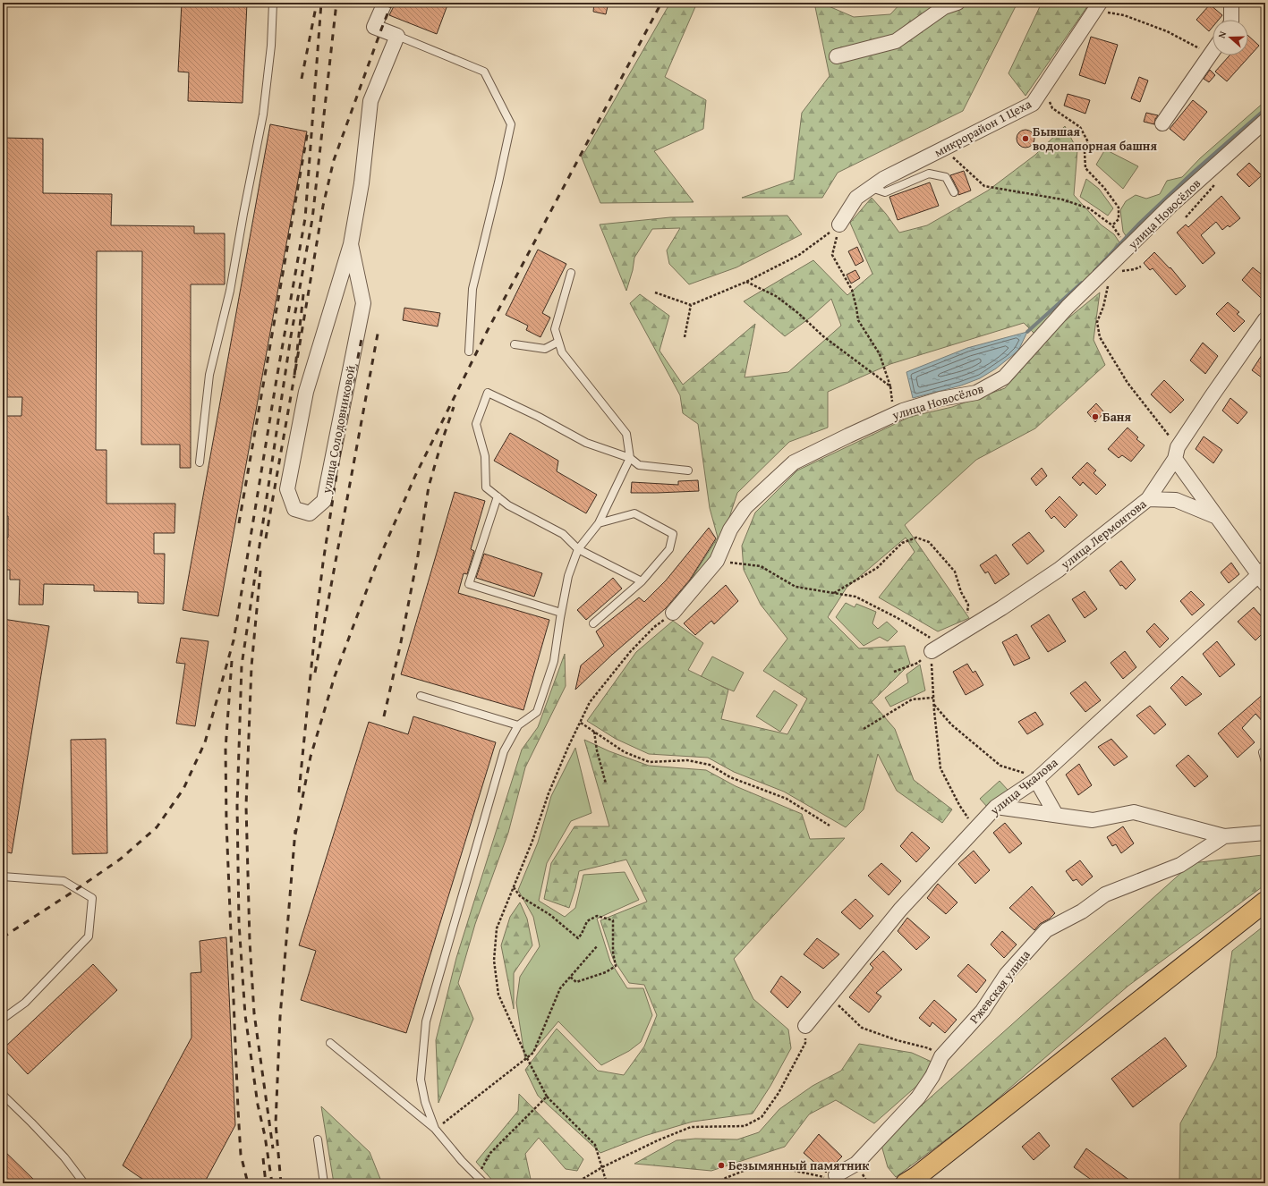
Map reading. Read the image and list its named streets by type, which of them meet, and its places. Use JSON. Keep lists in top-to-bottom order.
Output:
{
  "streets": {
    "street": [
      "микрорайон 1 Цеха",
      "улица Новосёлов",
      "улица Солодовниковой",
      "улица Лермонтова",
      "улица Чкалова",
      "Ржевская улица"
    ]
  },
  "places": ["Бывшая водонапорная башня", "Баня", "Безымянный памятник"],
  "north": "left"
}
